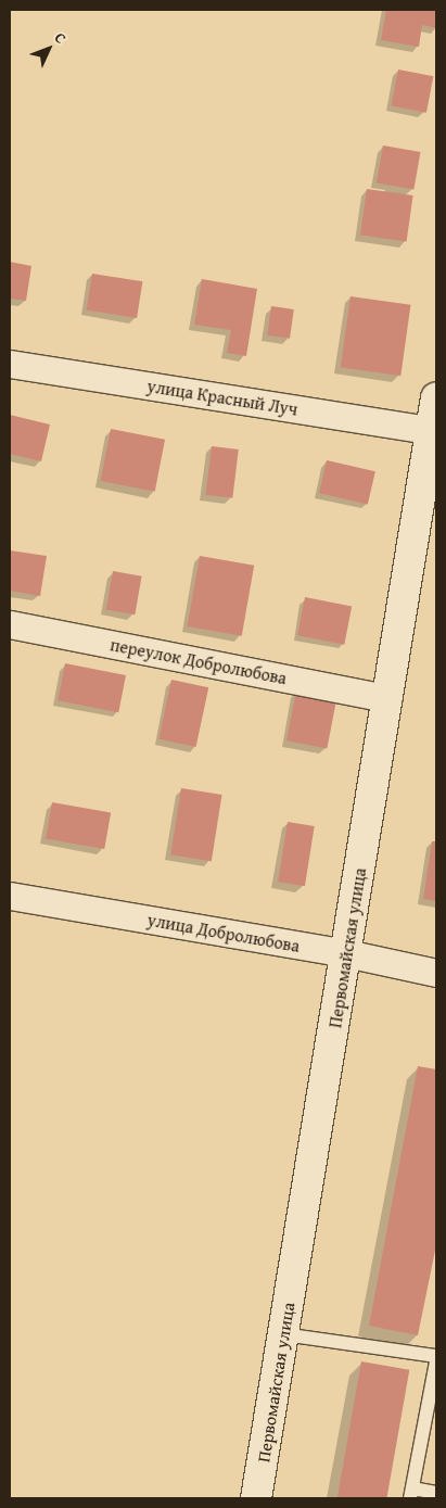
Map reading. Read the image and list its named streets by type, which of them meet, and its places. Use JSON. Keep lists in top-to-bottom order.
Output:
{
  "streets": {
    "main road": ["Первомайская улица"],
    "street": ["улица Красный Луч", "переулок Добролюбова", "улица Добролюбова"]
  },
  "crossings": [
    ["улица Красный Луч", "Первомайская улица"],
    ["переулок Добролюбова", "Первомайская улица"],
    ["улица Добролюбова", "Первомайская улица"]
  ],
  "north": "top right"
}
